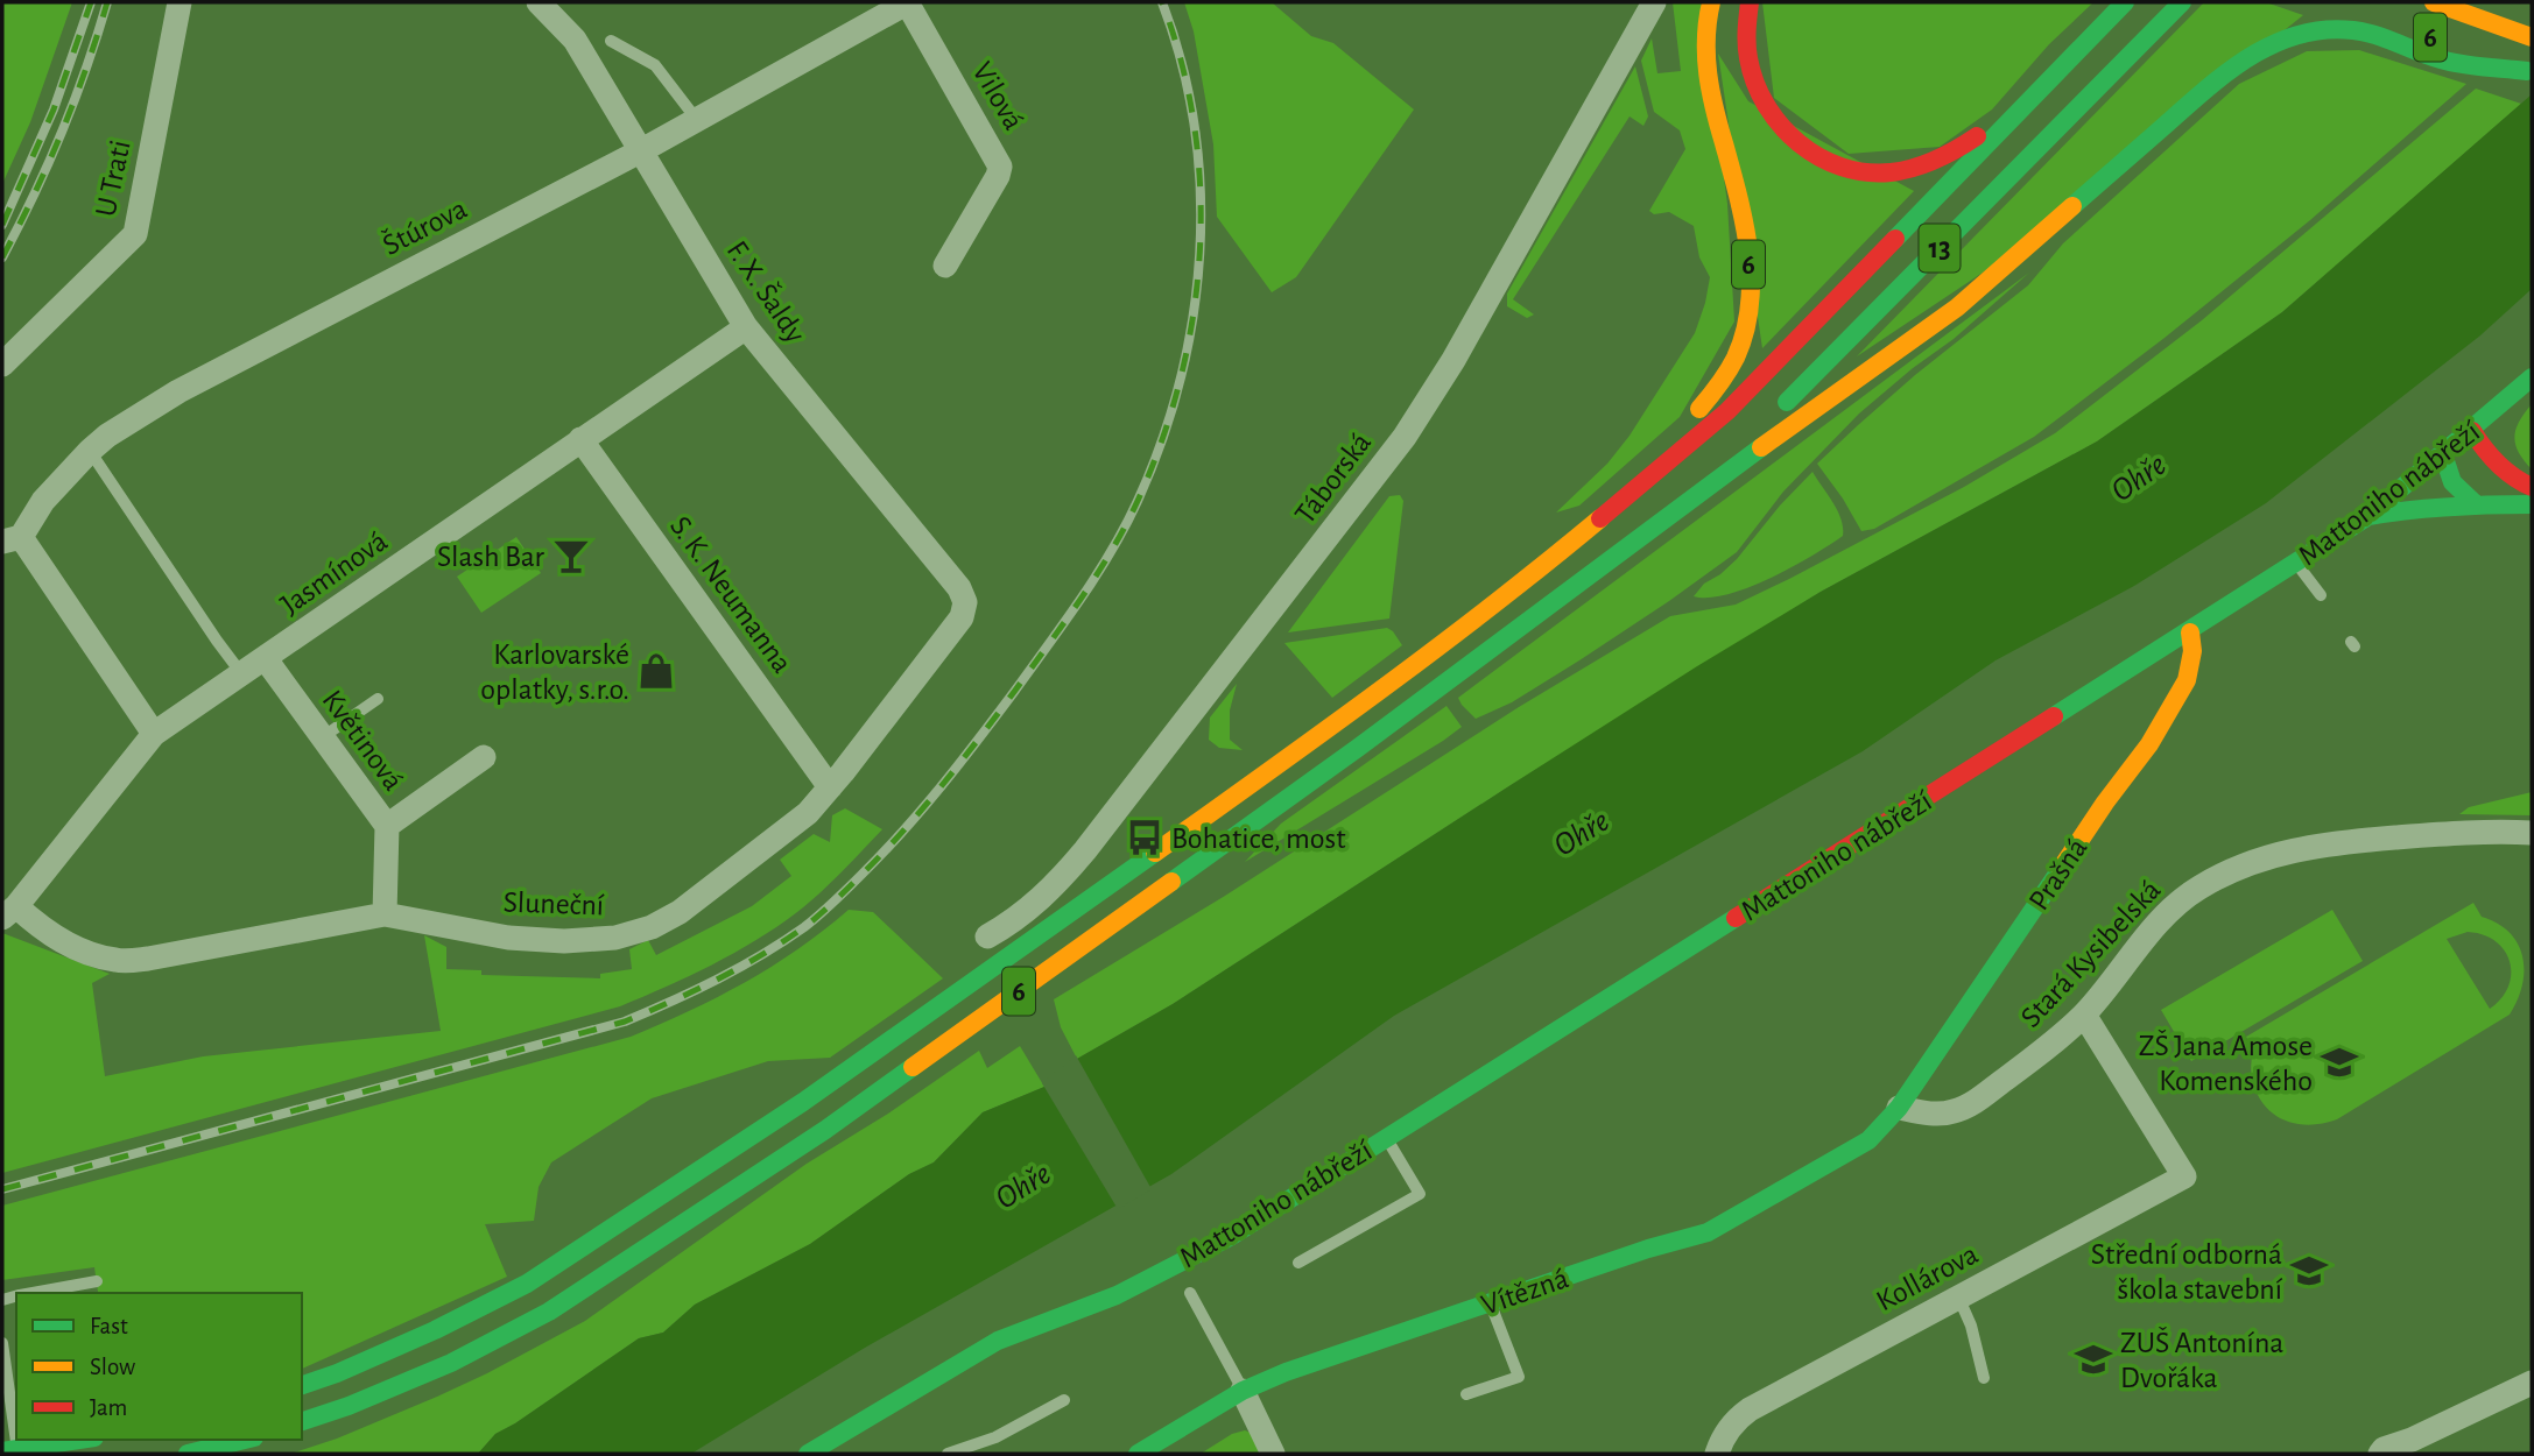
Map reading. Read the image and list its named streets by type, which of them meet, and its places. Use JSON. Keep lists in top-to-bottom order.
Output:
{
  "streets": {
    "main road": [
      "6",
      "13",
      "Mattoniho nábřeží",
      "Prašná",
      "Vítězná"
    ],
    "street": [
      "Vilová",
      "U Trati",
      "Štúrova",
      "F. X. Šaldy",
      "Táborská",
      "Jasmínová",
      "S. K. Neumanna",
      "Květinová",
      "Sluneční",
      "Stará Kysibelská",
      "Kollárova"
    ]
  },
  "crossings": [
    ["6", "13"],
    ["Vilová", "Štúrova"],
    ["Štúrova", "F. X. Šaldy"],
    ["F. X. Šaldy", "Jasmínová"],
    ["F. X. Šaldy", "Sluneční"],
    ["Mattoniho nábřeží", "Prašná"],
    ["Jasmínová", "S. K. Neumanna"],
    ["Jasmínová", "Květinová"],
    ["Jasmínová", "Sluneční"],
    ["S. K. Neumanna", "Sluneční"],
    ["Květinová", "Sluneční"],
    ["Prašná", "Stará Kysibelská"],
    ["Prašná", "Vítězná"],
    ["Stará Kysibelská", "Kollárova"],
    ["Stará Kysibelská", "Vítězná"]
  ],
  "water": ["Ohře"],
  "places": {
    "bar": ["Slash Bar"],
    "shop": ["Karlovarské oplatky, s.r.o."],
    "bus stop": ["Bohatice, most"],
    "school or university": ["ZŠ Jana Amose Komenského", "Střední odborná škola stavební", "ZUŠ Antonína Dvořáka"]
  },
  "legend": ["Fast", "Slow", "Jam"]
}
